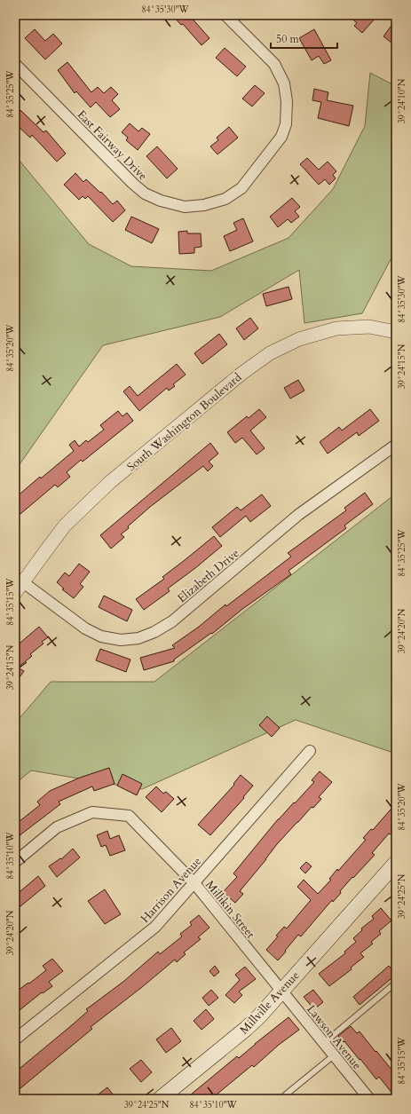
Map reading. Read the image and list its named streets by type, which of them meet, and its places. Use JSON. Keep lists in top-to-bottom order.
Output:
{
  "streets": {
    "main road": ["Millville Avenue"],
    "street": [
      "East Fairway Drive",
      "South Washington Boulevard",
      "Elizabeth Drive",
      "Harrison Avenue",
      "Millikin Street",
      "Lawson Avenue"
    ]
  },
  "crossings": [
    ["South Washington Boulevard", "Elizabeth Drive"],
    ["Harrison Avenue", "Millikin Street"],
    ["Millikin Street", "Millville Avenue"],
    ["Millikin Street", "Lawson Avenue"],
    ["Millville Avenue", "Lawson Avenue"]
  ],
  "scale_bar": "50 m",
  "coordinates": [
    "84°35'30\"W",
    "84°35'25\"W",
    "39°24'10\"N",
    "84°35'20\"W",
    "39°24'15\"N",
    "84°35'15\"W",
    "39°24'20\"N",
    "84°35'10\"W",
    "39°24'25\"N"
  ]
}
